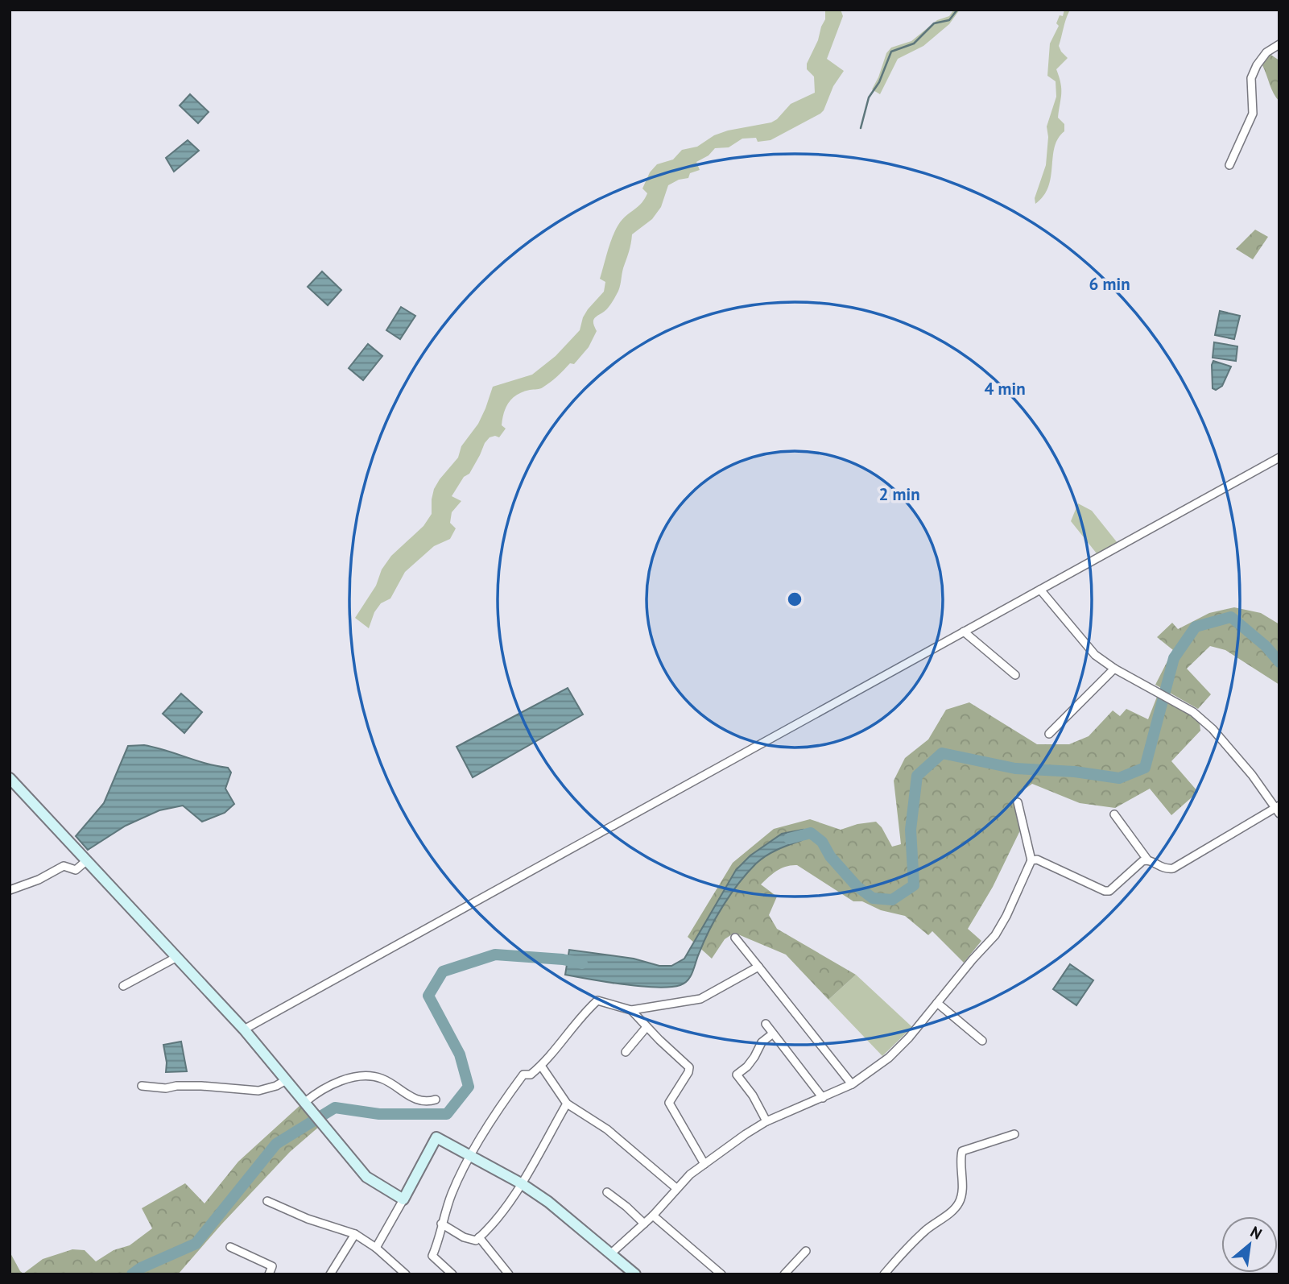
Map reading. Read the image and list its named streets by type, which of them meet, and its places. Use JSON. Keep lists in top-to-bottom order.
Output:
{
  "north": "top right",
  "rings": ["6 min", "4 min", "2 min"]
}
